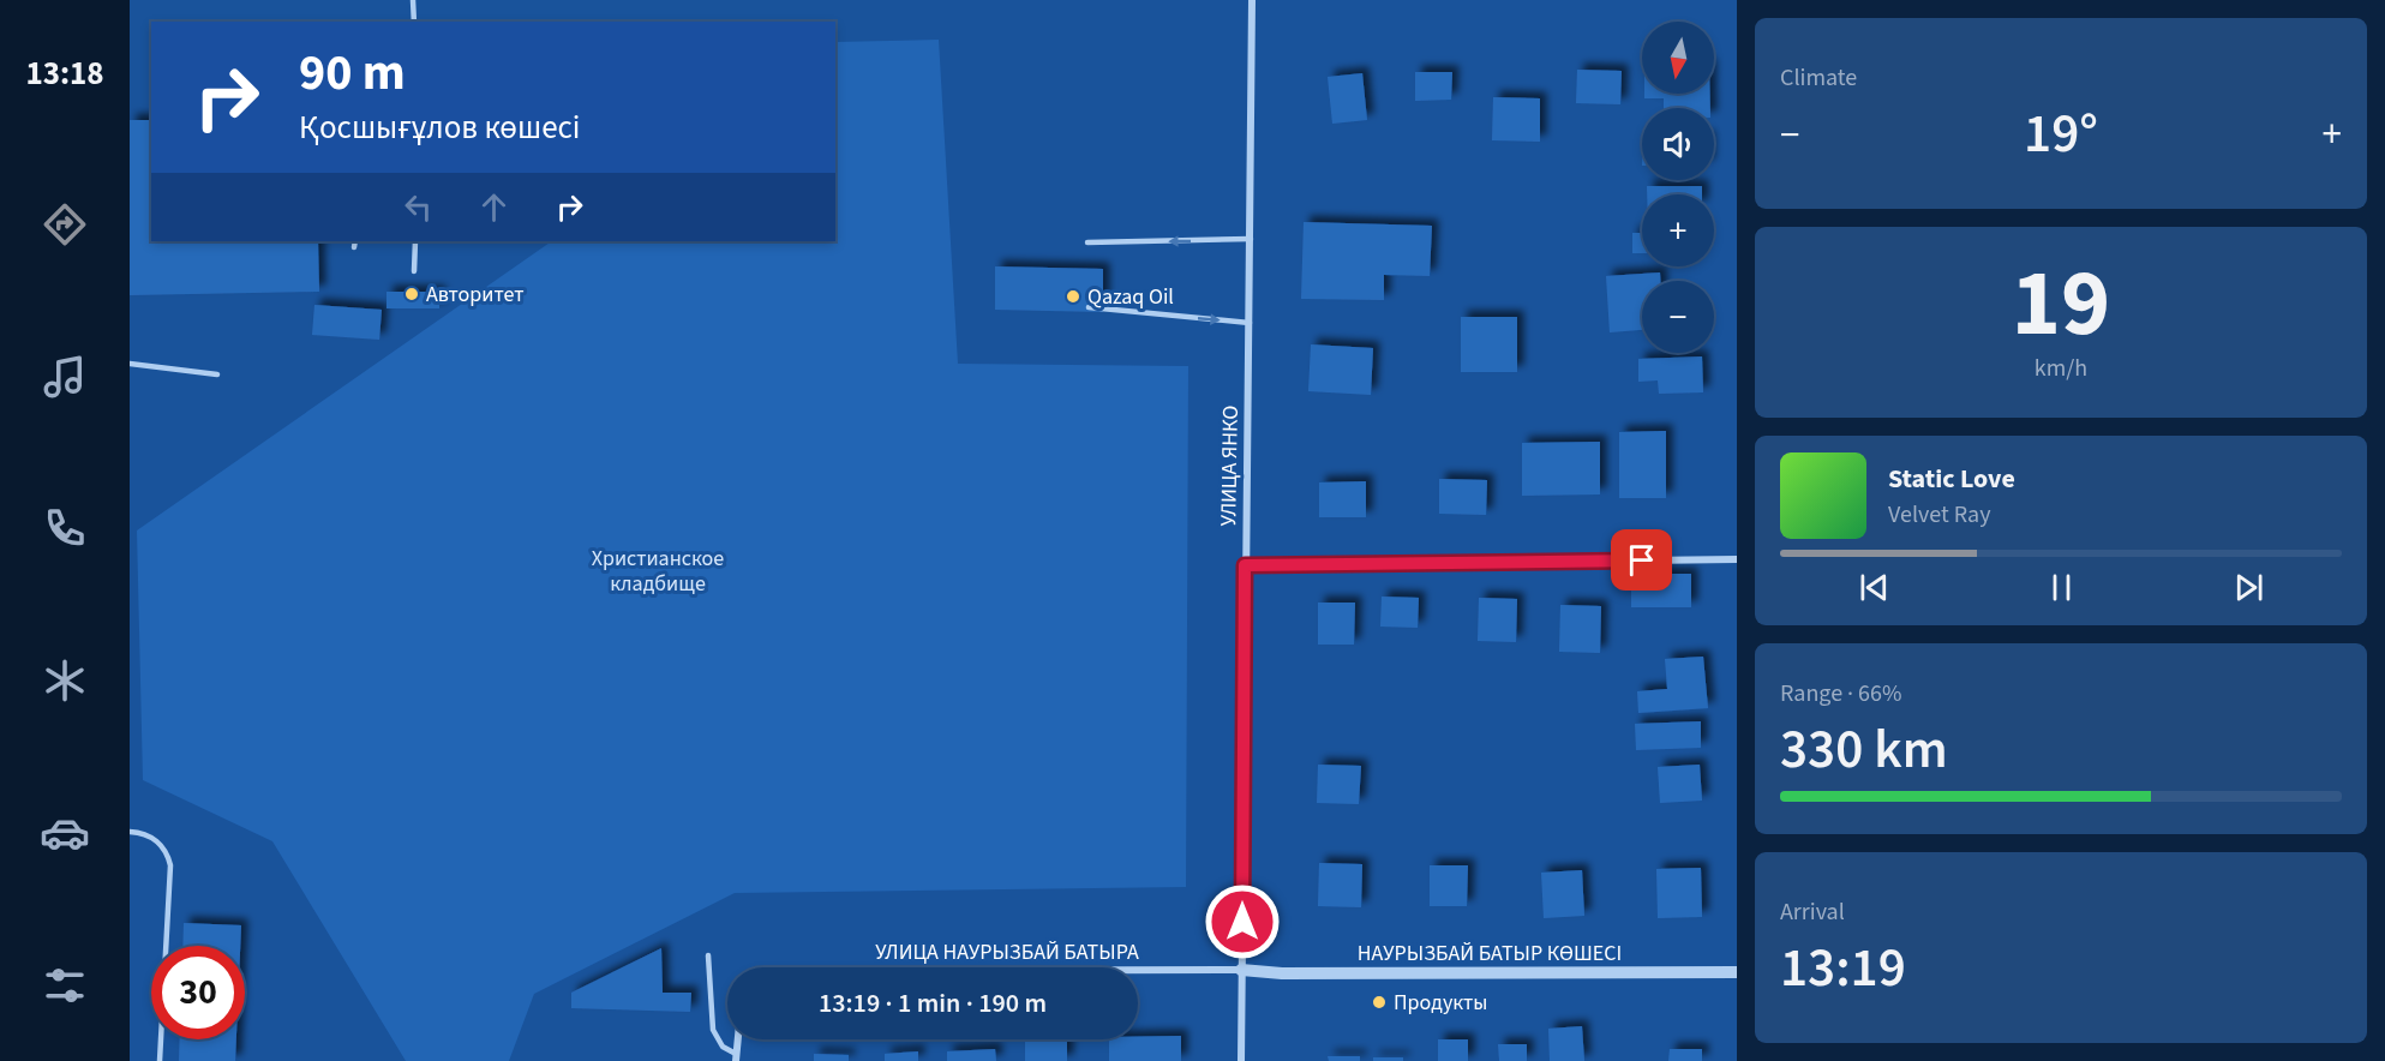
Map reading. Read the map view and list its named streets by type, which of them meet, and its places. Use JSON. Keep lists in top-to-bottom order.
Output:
{
  "streets": {
    "street": ["УЛИЦА ЯНКО", "УЛИЦА НАУРЫЗБАЙ БАТЫРА", "НАУРЫЗБАЙ БАТЫР КӨШЕСІ"]
  },
  "crossings": [
    ["УЛИЦА ЯНКО", "УЛИЦА НАУРЫЗБАЙ БАТЫРА"],
    ["УЛИЦА ЯНКО", "НАУРЫЗБАЙ БАТЫР КӨШЕСІ"],
    ["УЛИЦА НАУРЫЗБАЙ БАТЫРА", "НАУРЫЗБАЙ БАТЫР КӨШЕСІ"]
  ],
  "parks": ["Христианское кладбище"],
  "places": ["Авторитет", "Qazaq Oil", "Продукты"],
  "north": "bottom",
  "page": {
    "tabs": "13:18",
    "tile": [
      "Climate",
      ["19", "km/h"],
      ["Range · 66%", "330 km"],
      ["Arrival", "13:19"]
    ],
    "map_buttons": ["+", "−"],
    "turn": ["90 m", "Қосшығұлов көшесі"],
    "heat": ["−", "19°", "+"],
    "song": ["Static Love", "Velvet Ray"],
    "limit": "30",
    "trip": "13:19 · 1 min · 190 m"
  }
}
